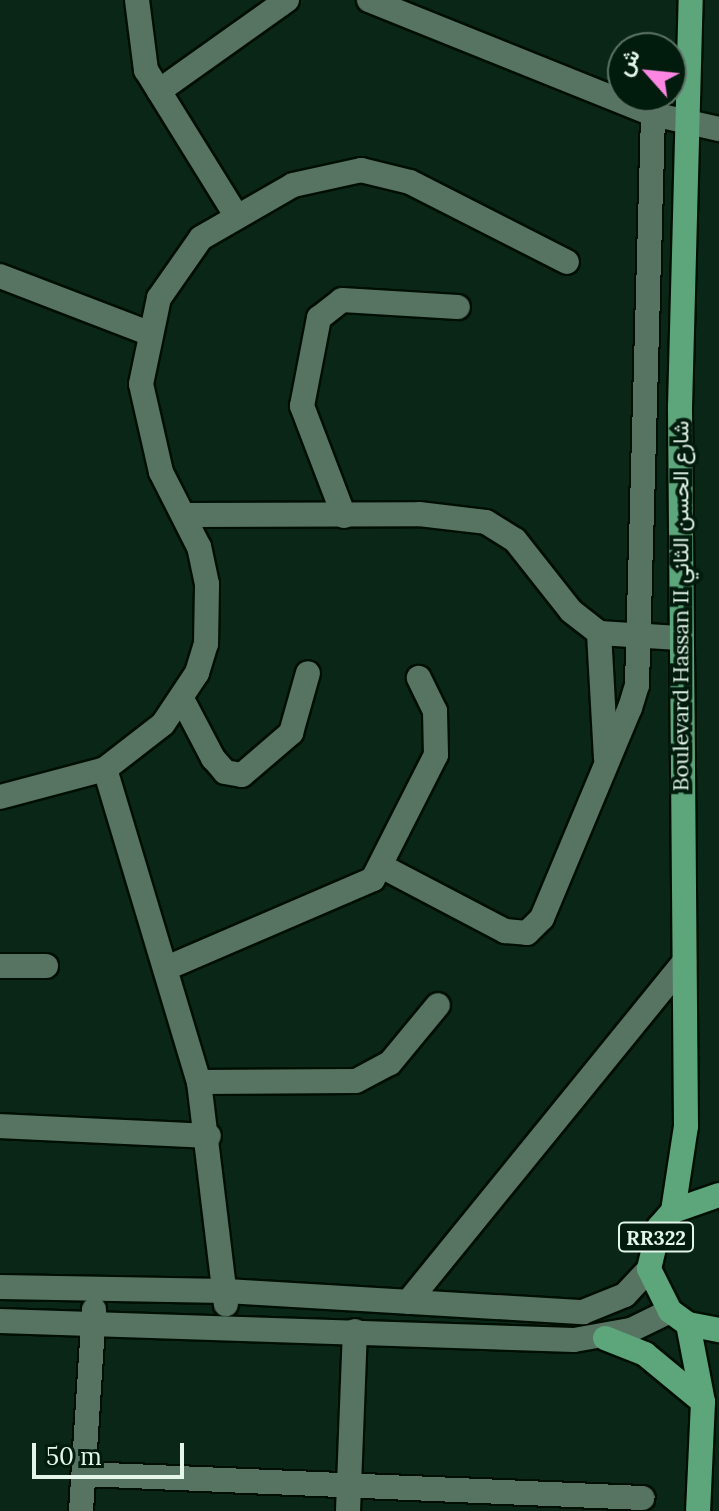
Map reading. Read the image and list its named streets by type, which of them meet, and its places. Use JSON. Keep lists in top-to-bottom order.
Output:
{
  "streets": {
    "main road": ["Boulevard Hassan II شارع الحسن الثاني", "RR322"]
  },
  "crossings": [
    ["Boulevard Hassan II شارع الحسن الثاني", "RR322"]
  ],
  "scale_bar": "50 m",
  "north": "top left"
}
